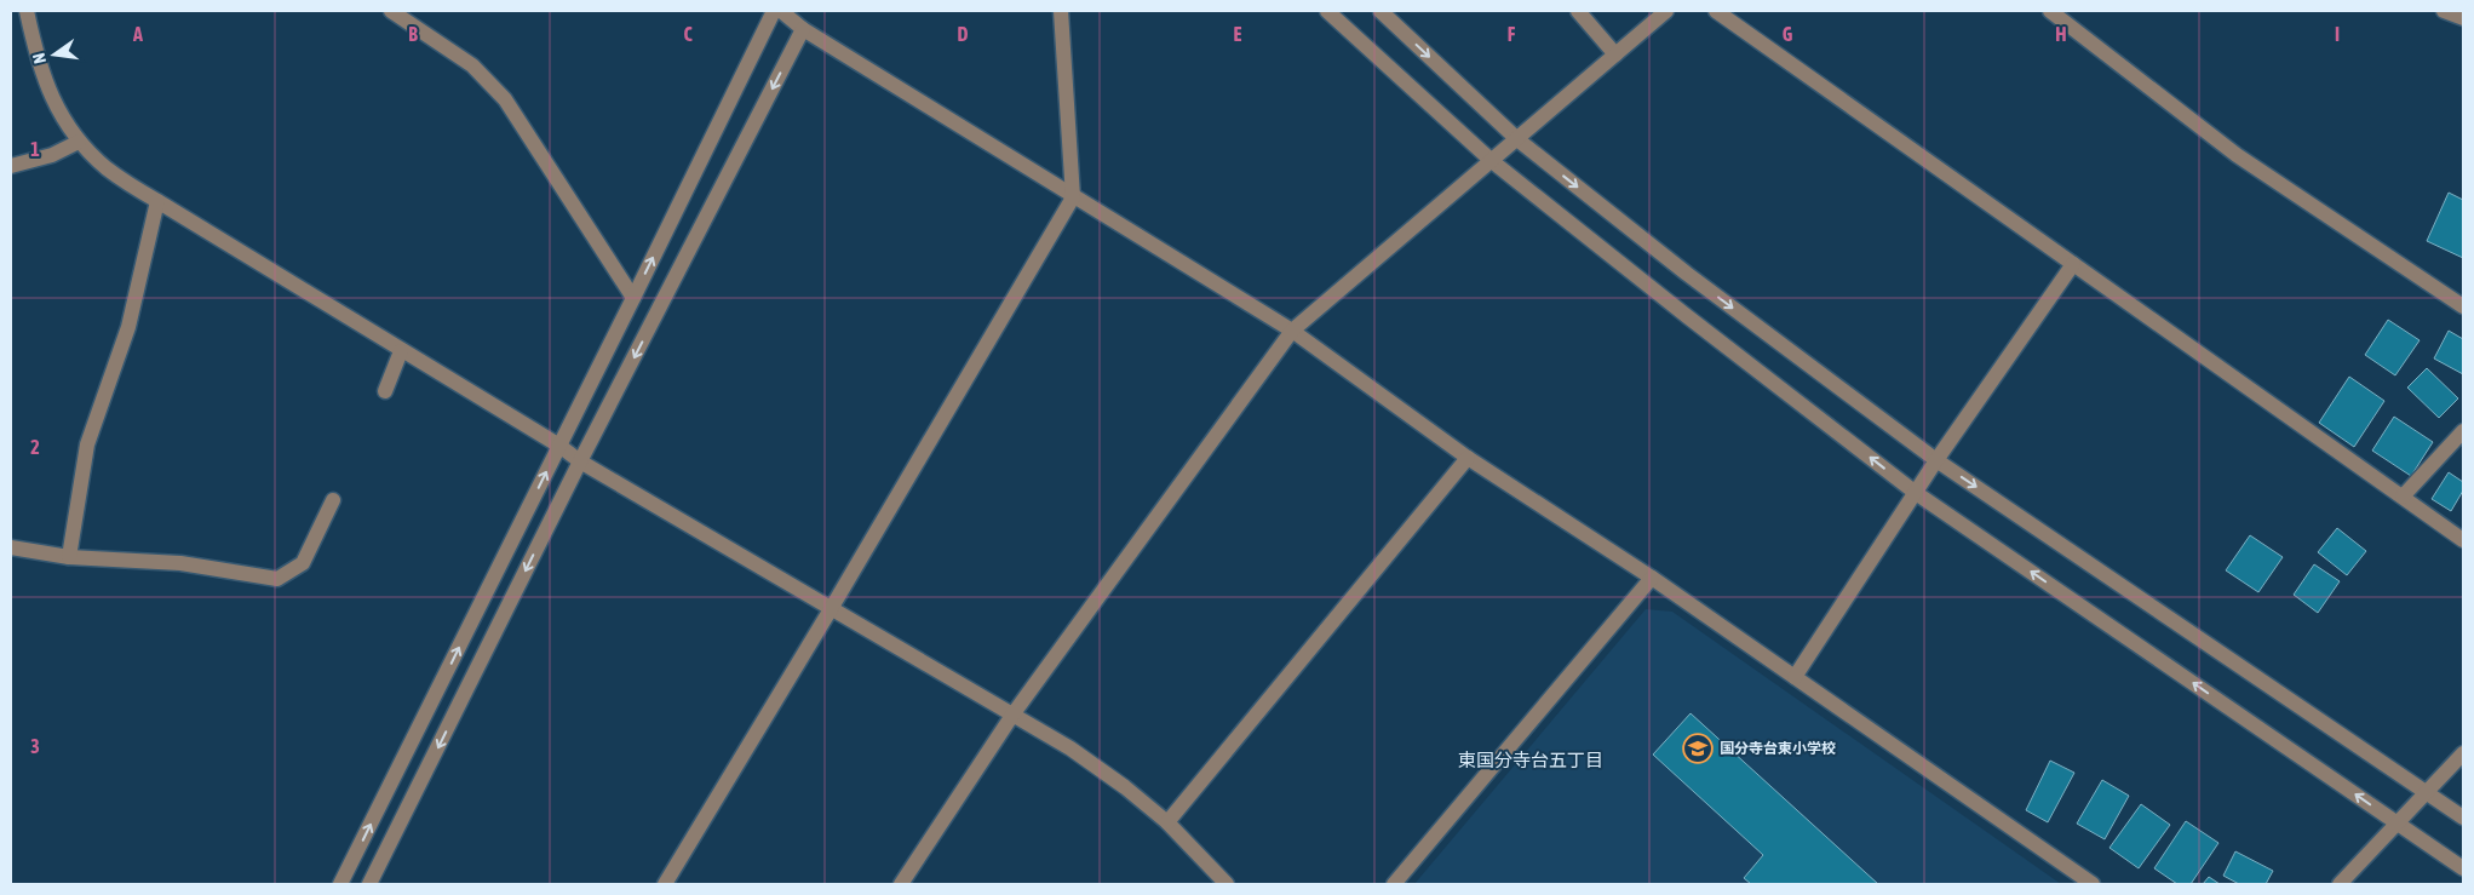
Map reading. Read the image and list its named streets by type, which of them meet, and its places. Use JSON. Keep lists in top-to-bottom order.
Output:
{
  "districts": ["東国分寺台五丁目"],
  "places": {
    "school or university": ["国分寺台東小学校"]
  },
  "north": "left",
  "grid": {
    "columns": [
      "A",
      "B",
      "C",
      "D",
      "E",
      "F",
      "G",
      "H",
      "I"
    ],
    "rows": ["1", "2", "3"]
  }
}
